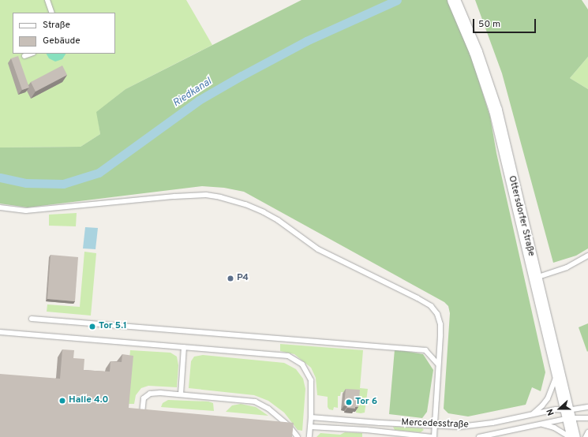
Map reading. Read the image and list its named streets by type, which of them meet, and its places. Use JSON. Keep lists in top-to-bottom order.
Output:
{
  "streets": {
    "street": ["Ottersdorfer Straße"],
    "lane": ["Mercedesstraße"]
  },
  "crossings": [
    ["Ottersdorfer Straße", "Mercedesstraße"]
  ],
  "water": ["Riedkanal"],
  "places": [
    "P4",
    "Tor 5.1",
    "Halle 4.0",
    "Tor 6"
  ],
  "legend": ["Straße", "Gebäude"],
  "scale_bar": "50 m",
  "north": "left"
}
